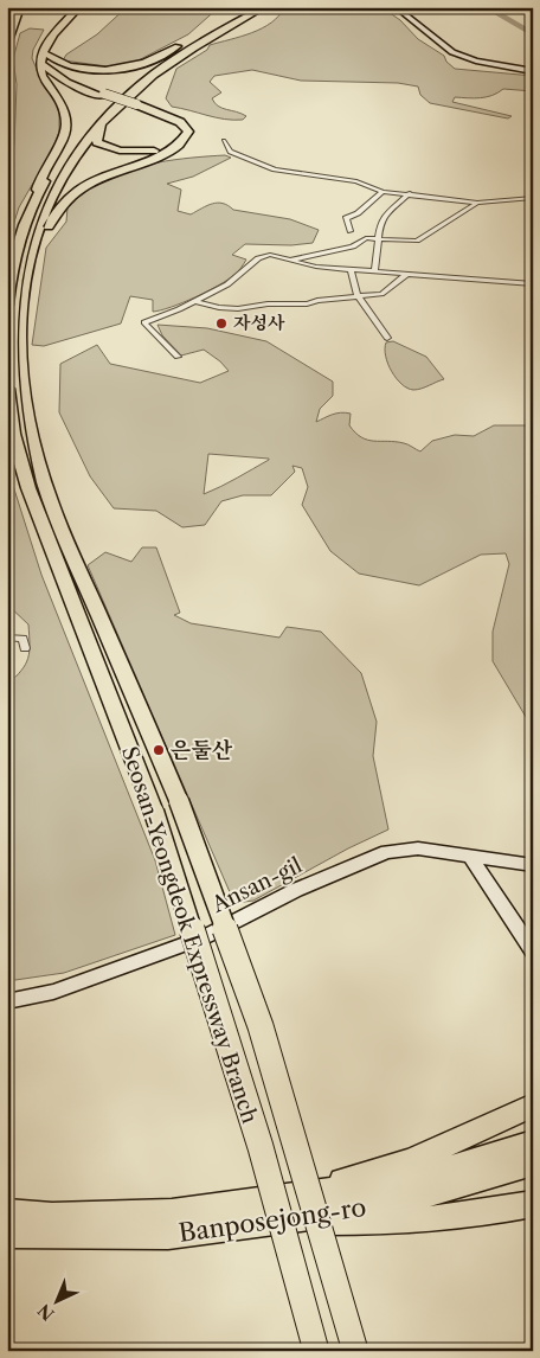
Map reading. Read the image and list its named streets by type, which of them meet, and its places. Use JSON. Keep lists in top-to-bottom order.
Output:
{
  "streets": {
    "highway": ["Seosan-Yeongdeok Expressway Branch", "Banposejong-ro"],
    "street": ["Ansan-gil"]
  },
  "places": ["자성사", "은둘산"],
  "north": "bottom left"
}
